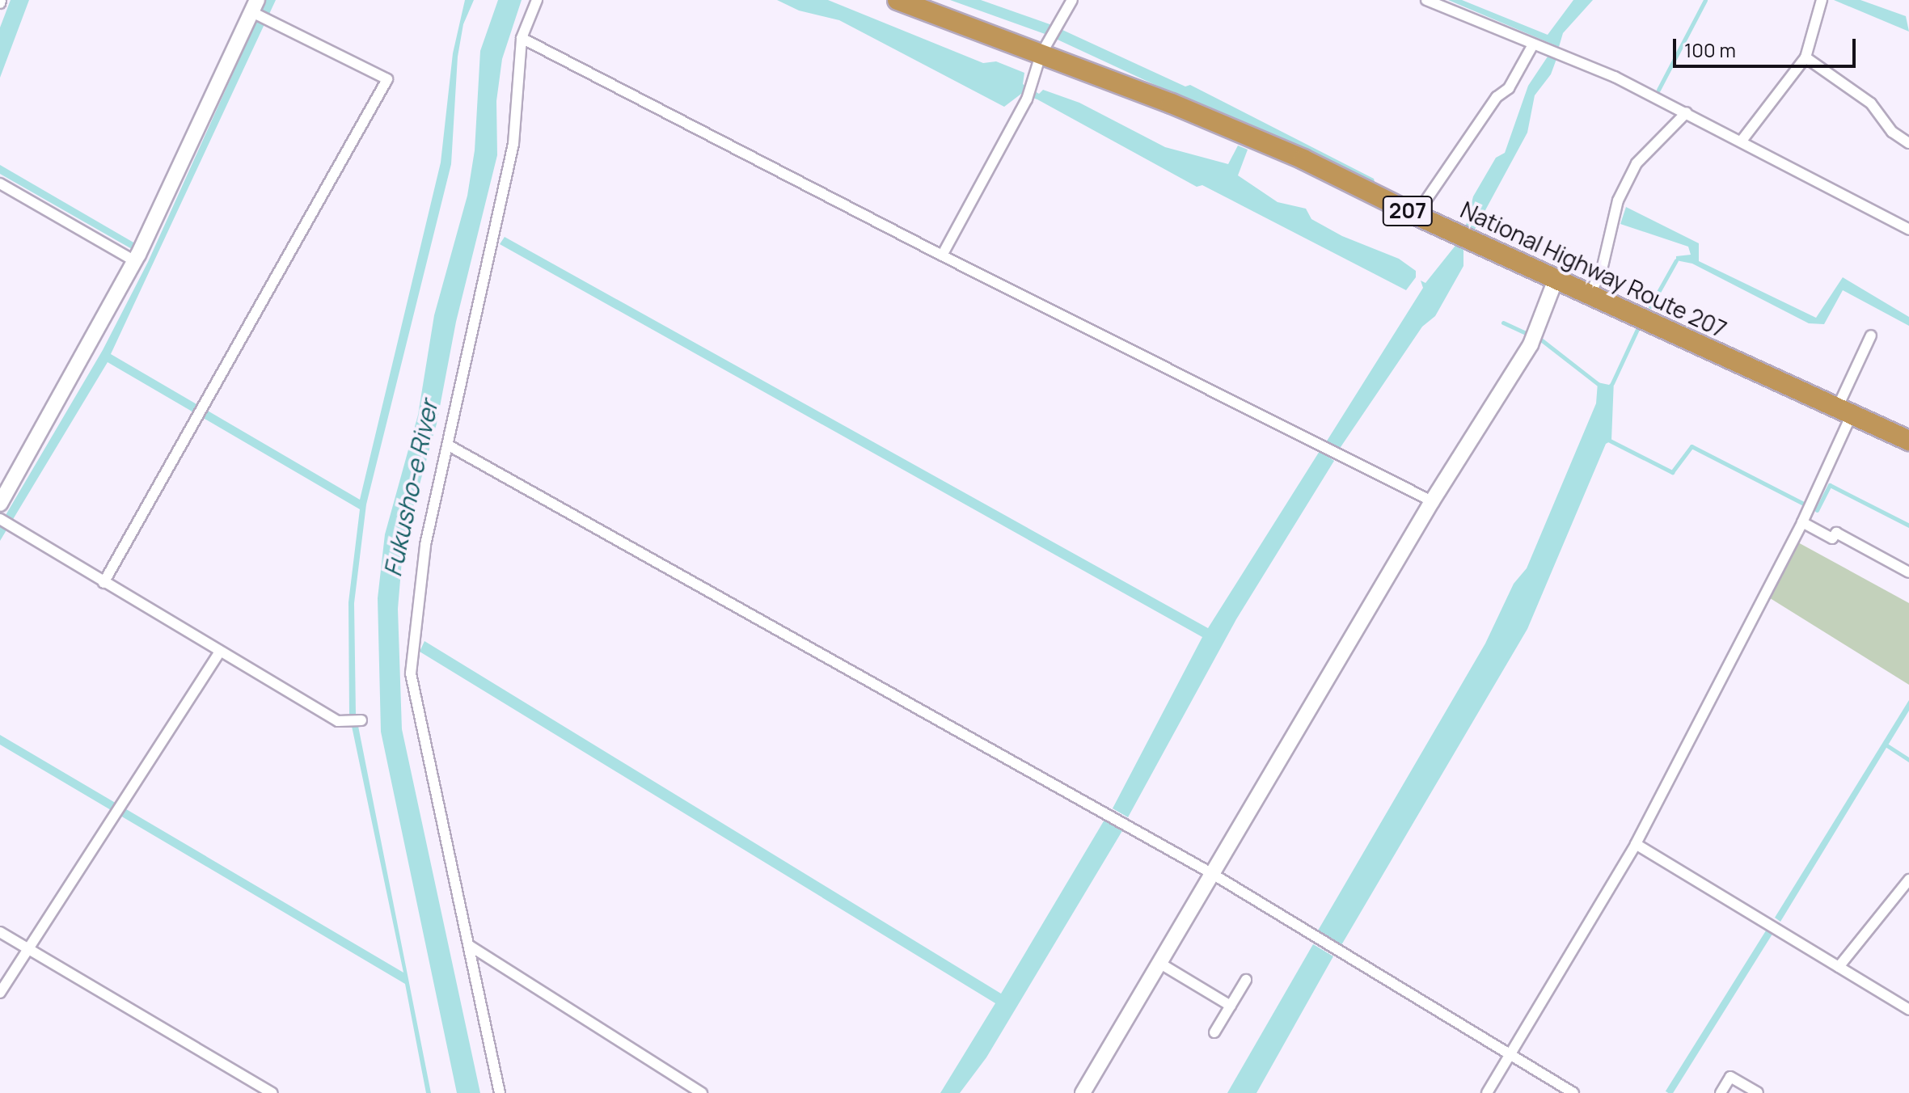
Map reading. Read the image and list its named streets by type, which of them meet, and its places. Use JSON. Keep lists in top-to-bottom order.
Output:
{
  "streets": {
    "highway": ["207", "National Highway Route 207"]
  },
  "water": ["Fukusho-e River"],
  "scale_bar": "100 m"
}
